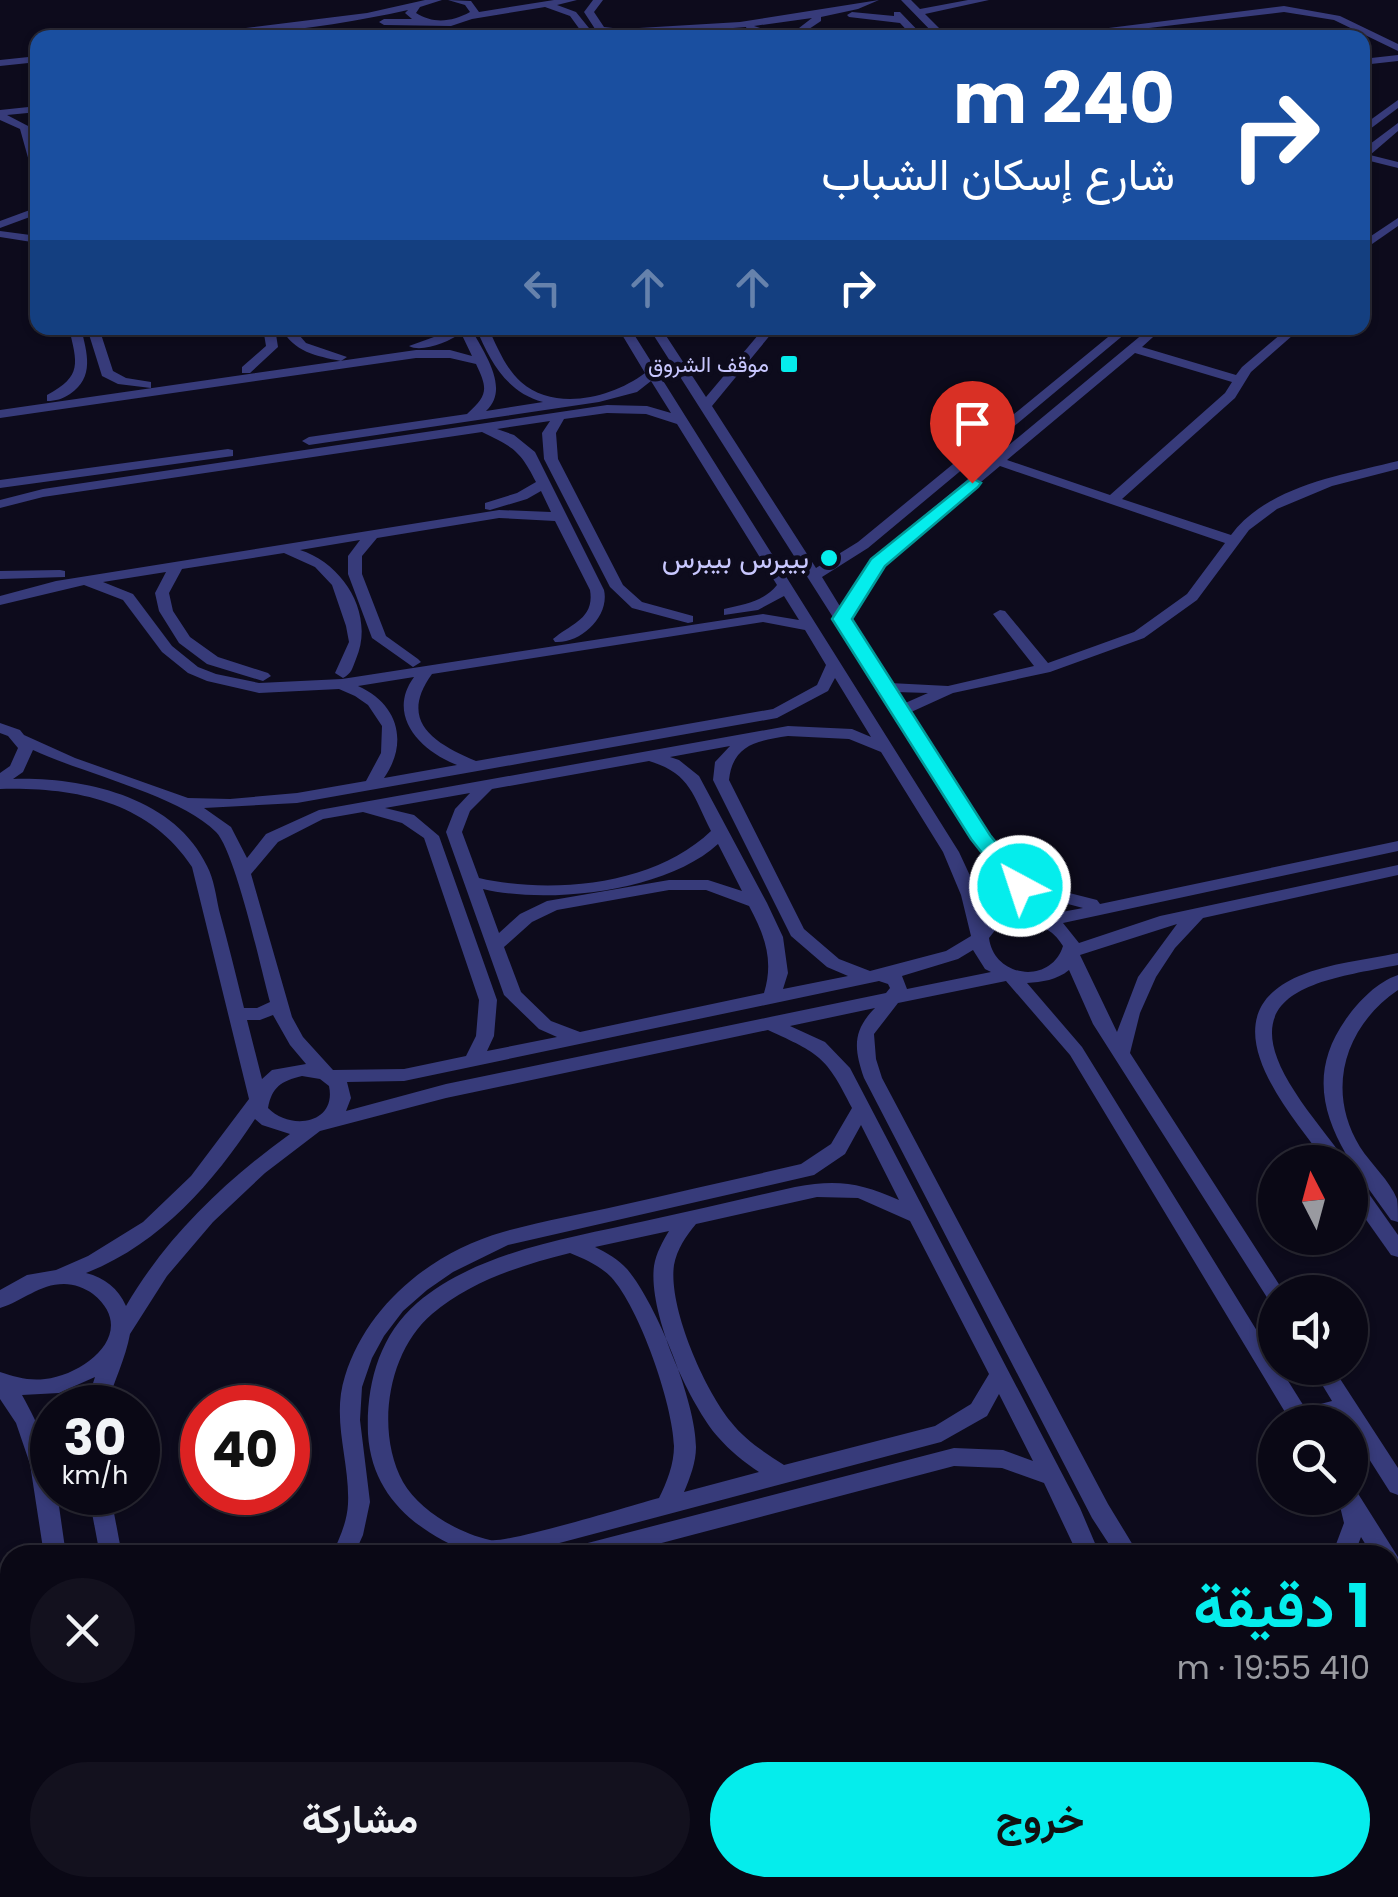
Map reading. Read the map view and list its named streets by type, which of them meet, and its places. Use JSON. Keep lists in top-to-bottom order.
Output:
{
  "places": {
    "transit": ["موقف الشروق"],
    "other": ["بيبرس بيبرس"]
  },
  "north": "top",
  "page": {
    "turn": ["240 m", "شارع إسكان الشباب"],
    "speed": "30 km/h",
    "limit": "40",
    "heading": ["1 دقيقة", "410 m · 19:55"],
    "buttons": ["خروج", "مشاركة"]
  }
}
